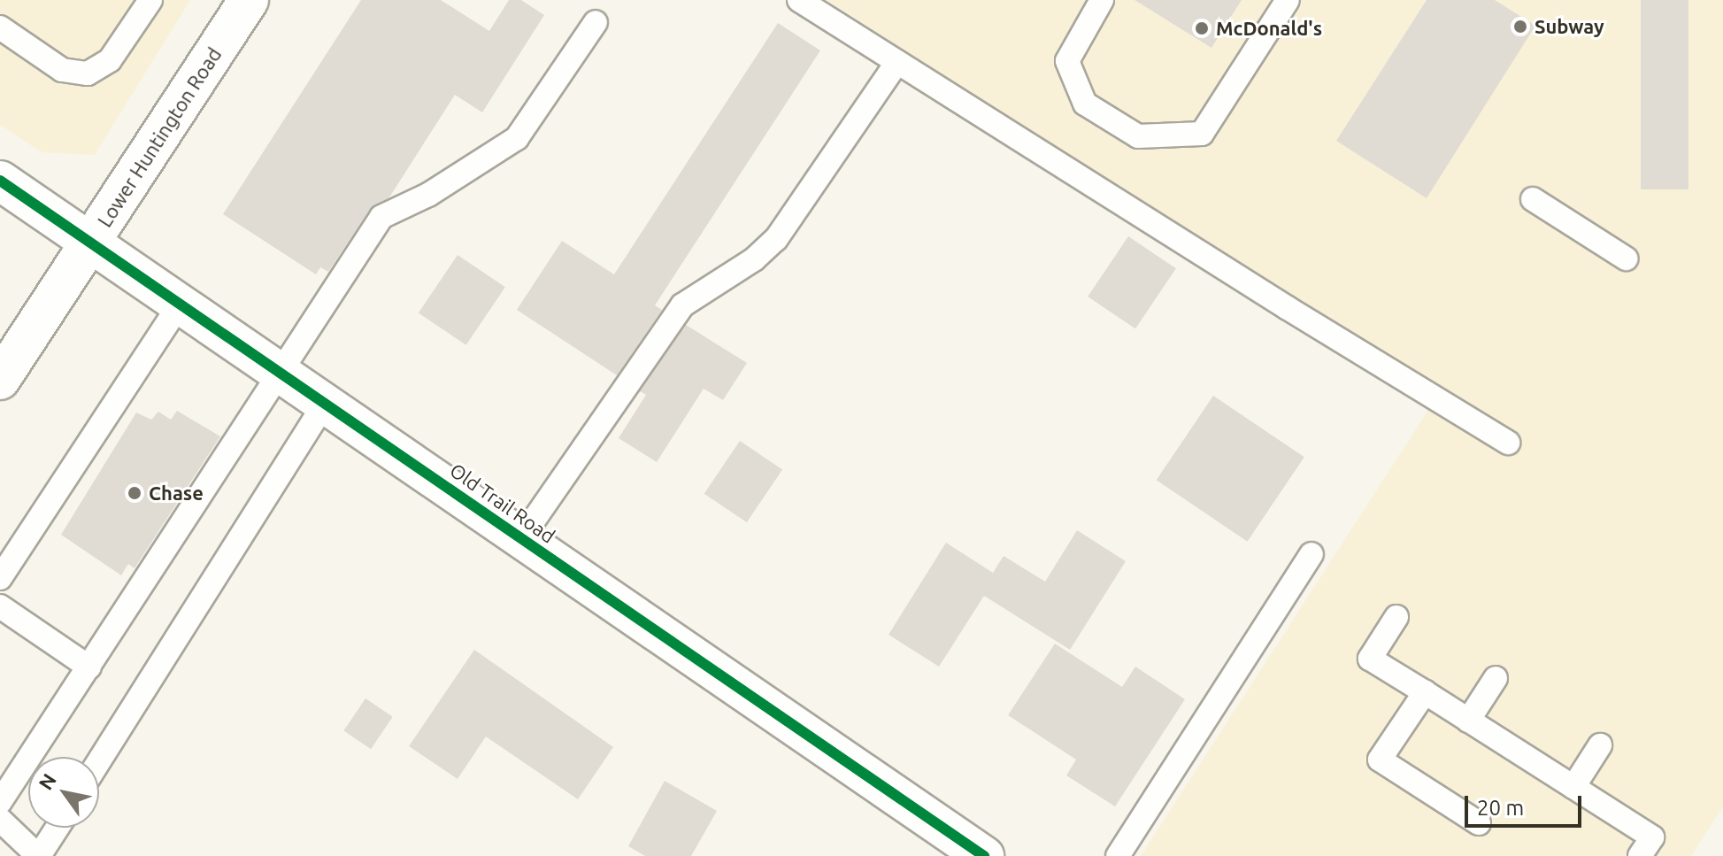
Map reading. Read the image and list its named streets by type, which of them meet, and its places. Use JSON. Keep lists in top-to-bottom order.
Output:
{
  "streets": {
    "street": ["Lower Huntington Road", "Old Trail Road"]
  },
  "crossings": [
    ["Lower Huntington Road", "Old Trail Road"]
  ],
  "places": ["Subway", "McDonald's", "Chase"],
  "scale_bar": "20 m",
  "north": "top left"
}
